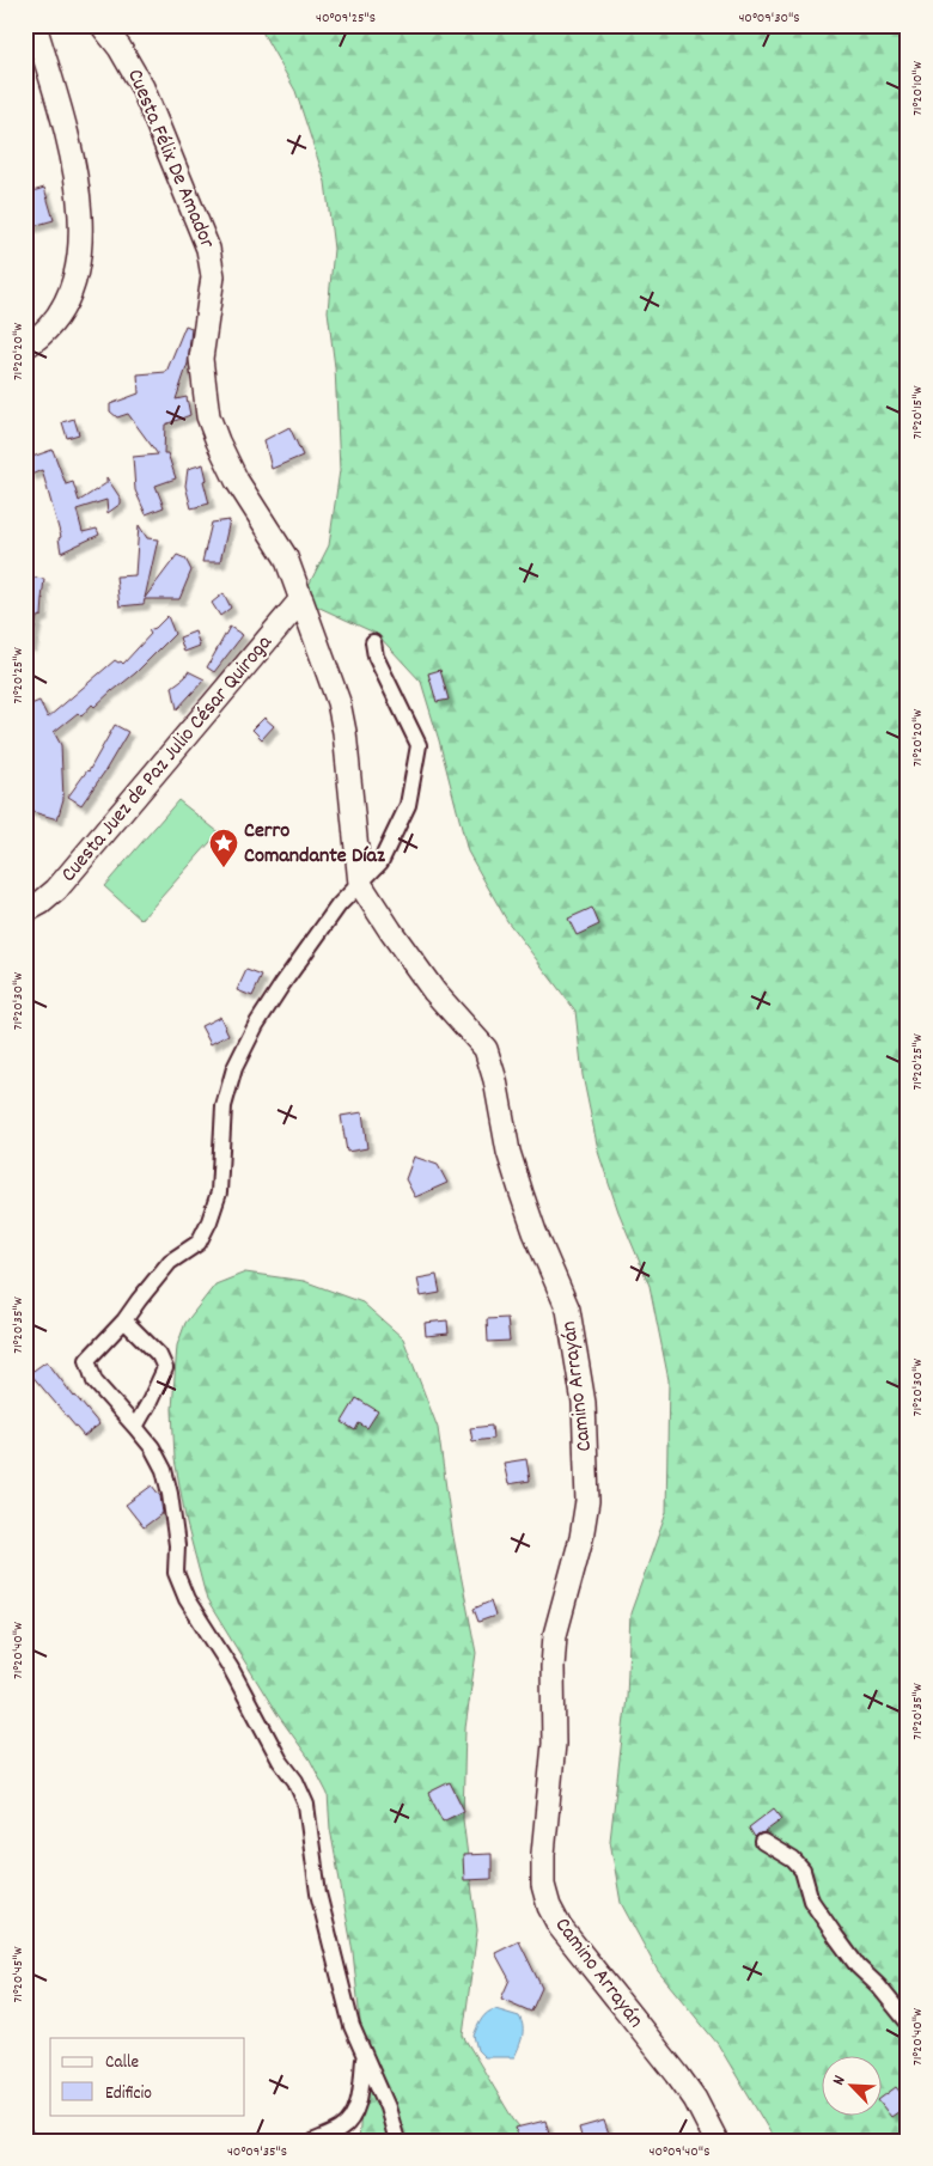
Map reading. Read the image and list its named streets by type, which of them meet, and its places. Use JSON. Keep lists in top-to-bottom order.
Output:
{
  "streets": {
    "street": ["Cuesta Félix De Amador", "Cuesta Juez de Paz Julio César Quiroga", "Camino Arrayán"]
  },
  "crossings": [
    ["Cuesta Félix De Amador", "Cuesta Juez de Paz Julio César Quiroga"]
  ],
  "places": {
    "place": ["Cerro Comandante Díaz"]
  },
  "legend": ["Calle", "Edificio"],
  "north": "top left",
  "coordinates": [
    "40°09'25\"S",
    "40°09'30\"S",
    "71°20'10\"W",
    "71°20'20\"W",
    "71°20'15\"W",
    "71°20'25\"W",
    "71°20'30\"W",
    "71°20'35\"W",
    "71°20'40\"W",
    "71°20'45\"W",
    "40°09'35\"S",
    "40°09'40\"S"
  ]
}
